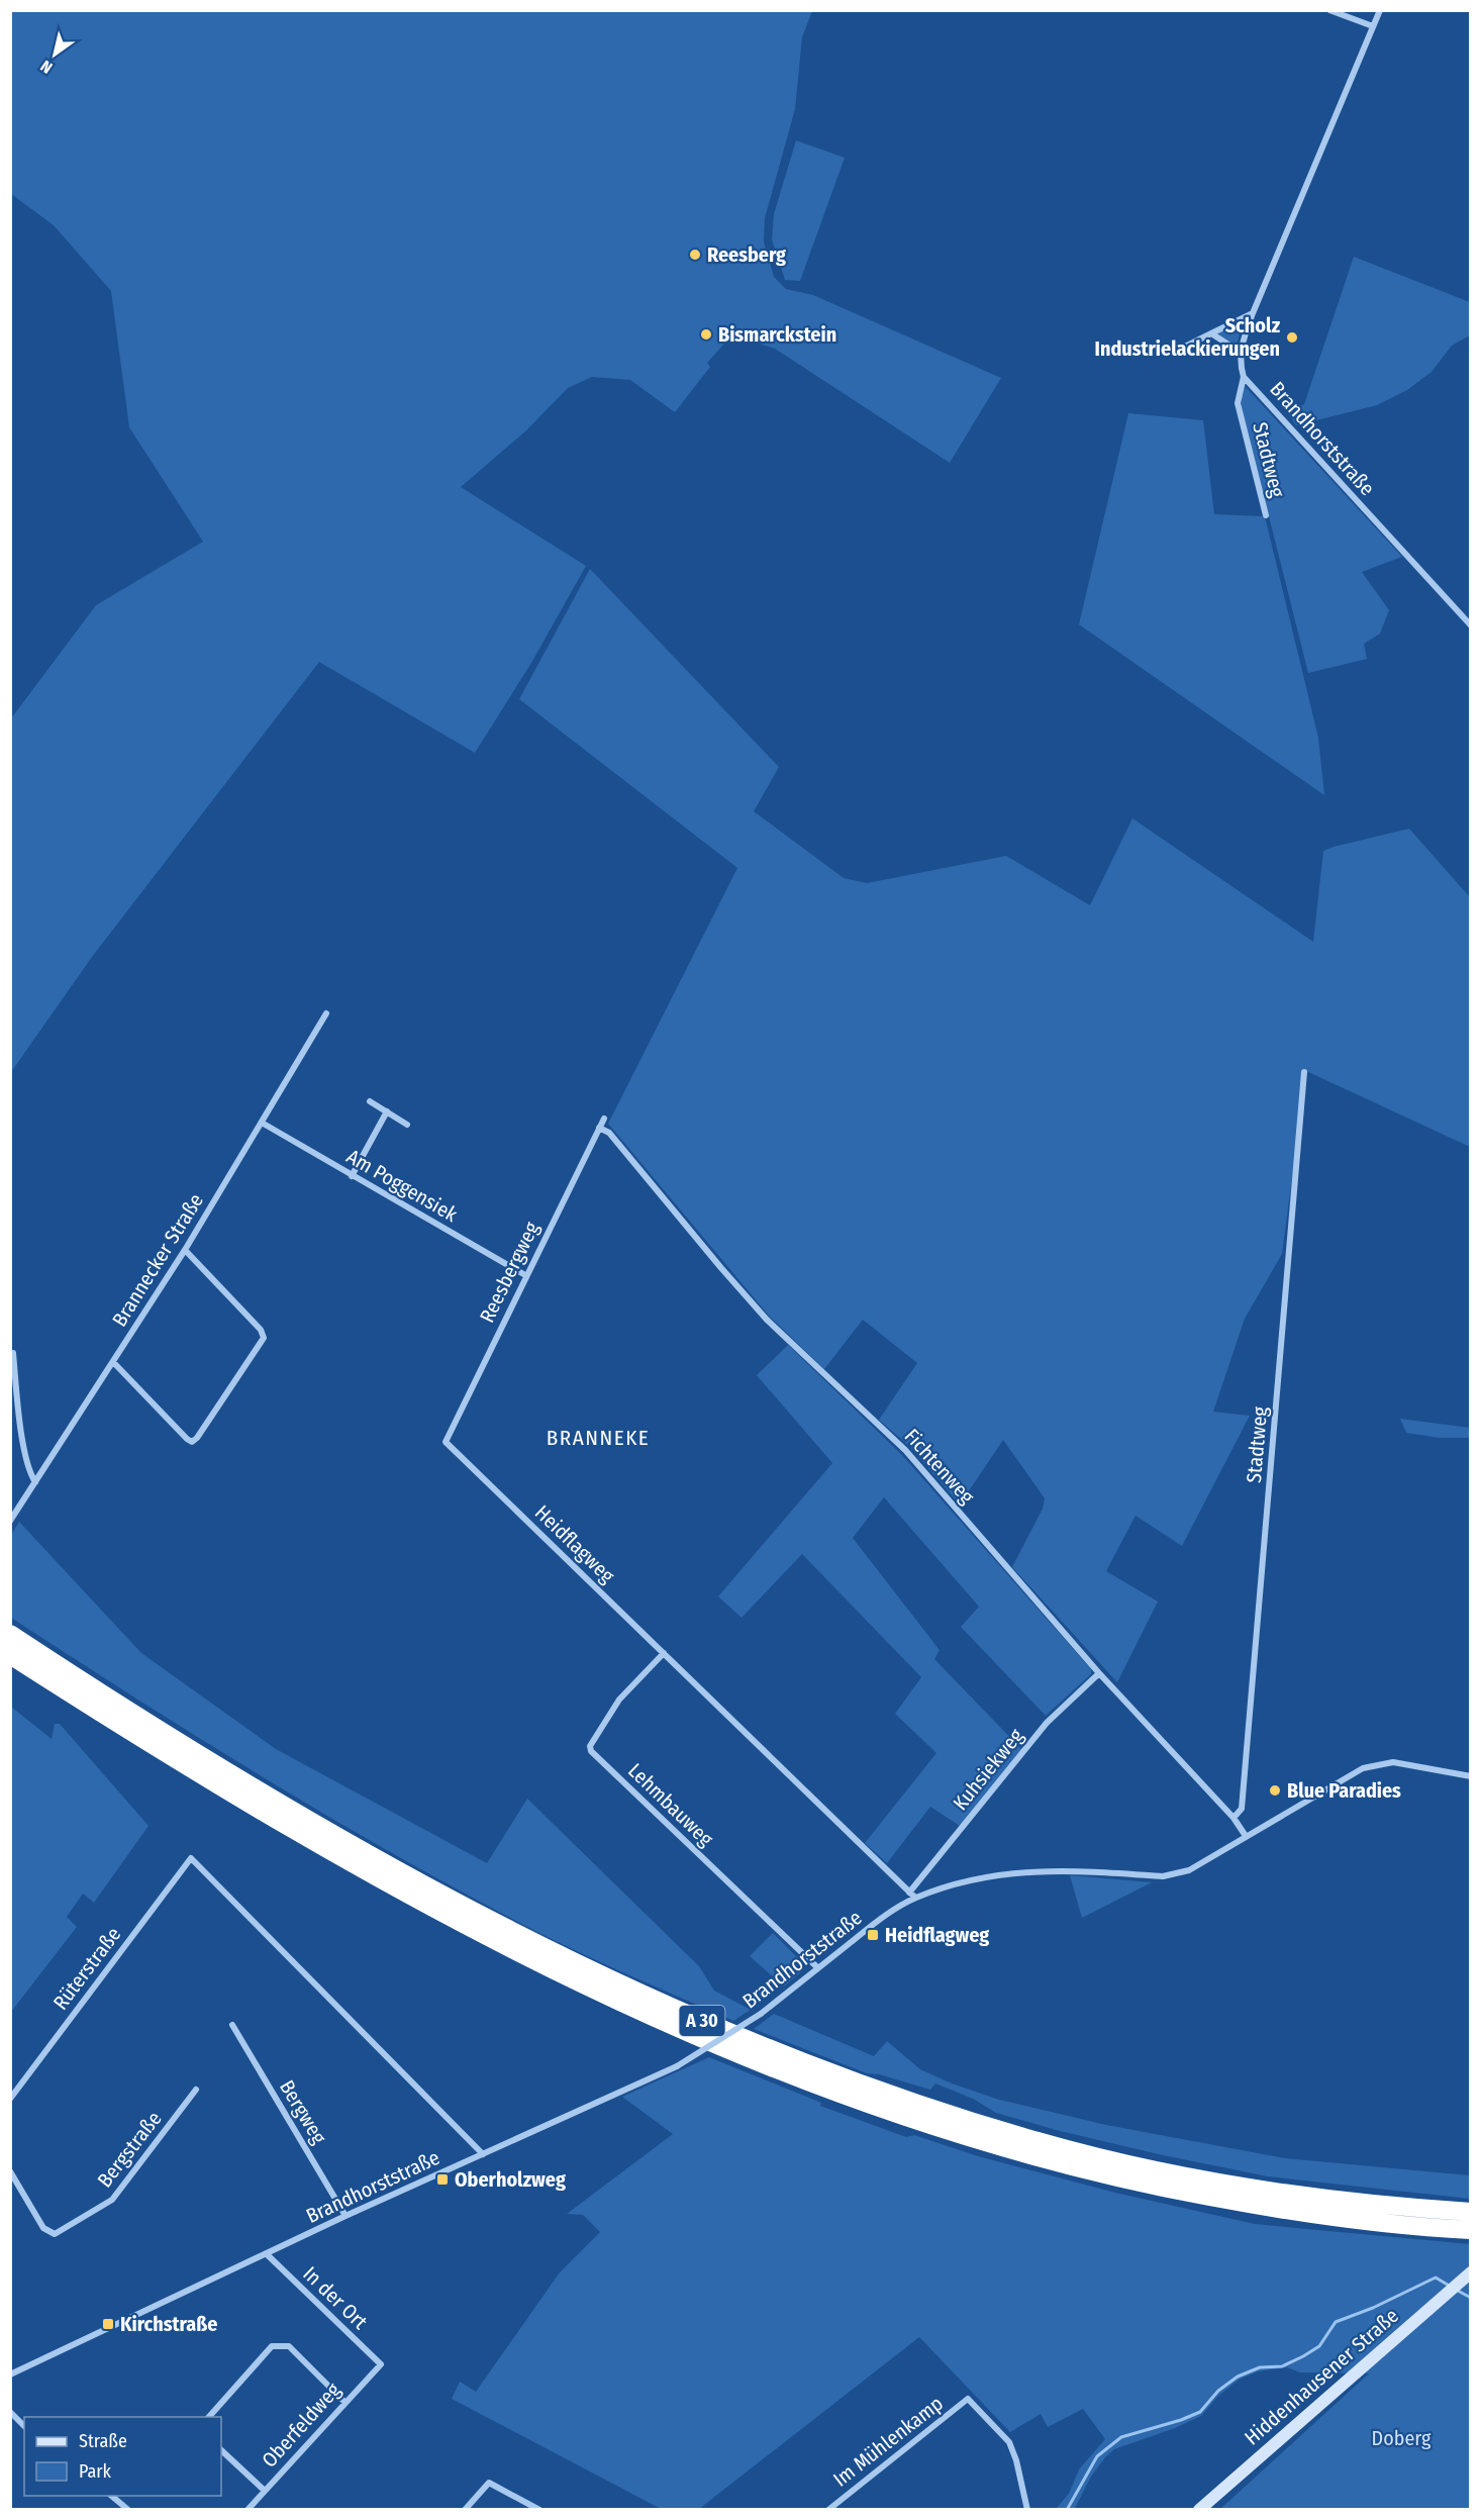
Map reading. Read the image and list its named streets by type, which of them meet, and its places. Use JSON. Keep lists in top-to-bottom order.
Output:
{
  "streets": {
    "highway": ["A 30"],
    "street": [
      "Brandhorststraße",
      "Stadtweg",
      "Am Poggensiek",
      "Brannecker Straße",
      "Reesbergweg",
      "Fichtenweg",
      "Heidflagweg",
      "Kuhsiekweg",
      "Lehmbauweg",
      "Rüterstraße",
      "Bergweg",
      "Bergstraße",
      "In der Ort",
      "Hiddenhausener Straße",
      "Oberfeldweg",
      "Im Mühlenkamp"
    ]
  },
  "crossings": [
    ["Brandhorststraße", "Stadtweg"],
    ["Brandhorststraße", "Fichtenweg"],
    ["Brandhorststraße", "Heidflagweg"],
    ["Brandhorststraße", "Kuhsiekweg"],
    ["Brandhorststraße", "Lehmbauweg"],
    ["Brandhorststraße", "Rüterstraße"],
    ["Brandhorststraße", "Bergweg"],
    ["Brandhorststraße", "In der Ort"],
    ["Stadtweg", "Fichtenweg"],
    ["Am Poggensiek", "Brannecker Straße"],
    ["Am Poggensiek", "Reesbergweg"],
    ["Reesbergweg", "Fichtenweg"],
    ["Reesbergweg", "Heidflagweg"],
    ["Fichtenweg", "Kuhsiekweg"],
    ["Heidflagweg", "Kuhsiekweg"],
    ["Heidflagweg", "Lehmbauweg"],
    ["In der Ort", "Oberfeldweg"]
  ],
  "districts": ["BRANNEKE"],
  "parks": ["Doberg"],
  "places": {
    "other": [
      "Reesberg",
      "Bismarckstein",
      "Scholz Industrielackierungen",
      "Blue Paradies"
    ],
    "transit": ["Heidflagweg", "Oberholzweg", "Kirchstraße"]
  },
  "legend": ["Straße", "Park"],
  "north": "bottom left"
}
